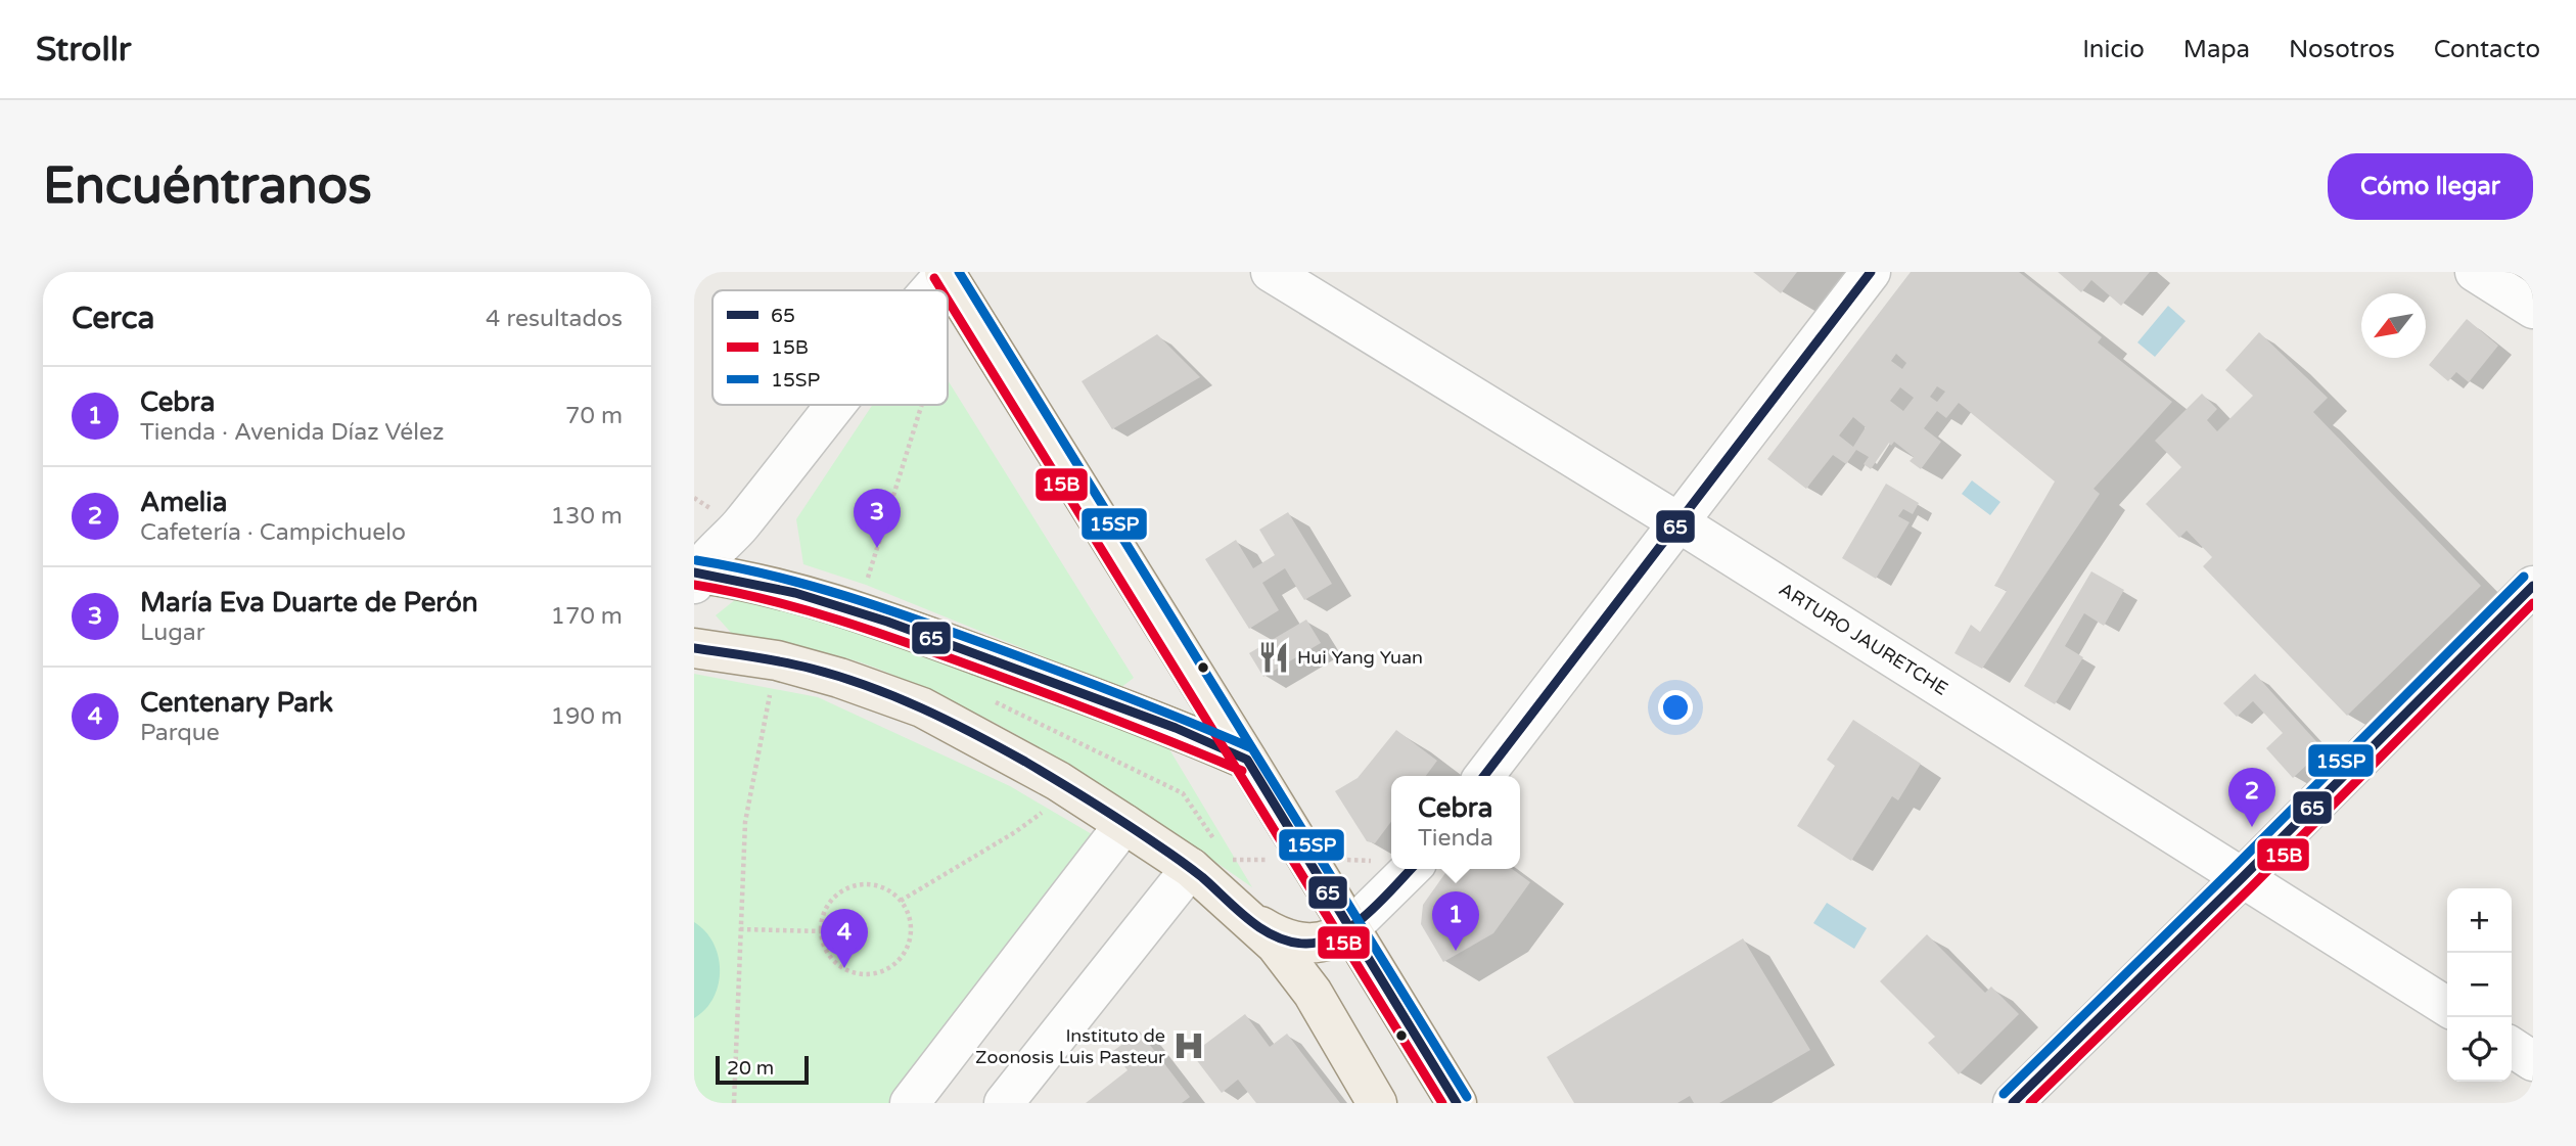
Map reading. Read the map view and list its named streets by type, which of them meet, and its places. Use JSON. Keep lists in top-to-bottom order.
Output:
{
  "streets": {
    "street": ["ARTURO JAURETCHE"]
  },
  "places": {
    "restaurant": ["Hui Yang Yuan"],
    "hospital": ["Instituto de Zoonosis Luis Pasteur"]
  },
  "lines": ["transit line 65", "transit line 15SP", "transit line 15B"],
  "legend": ["65", "15B", "15SP"],
  "scale_bar": "20 m",
  "north": "bottom left",
  "page": {
    "header": "Strollr",
    "nav": [
      "Inicio",
      "Mapa",
      "Nosotros",
      "Contacto"
    ],
    "buttons": "Cómo llegar",
    "title": "Encuéntranos",
    "heading": ["Cerca", "4 resultados"],
    "list": [
      {
        "mark": "1",
        "name": "Cebra",
        "note": "Tienda · Avenida Díaz Vélez",
        "value": "70 m"
      },
      {
        "mark": "2",
        "name": "Amelia",
        "note": "Cafetería · Campichuelo",
        "value": "130 m"
      },
      {
        "mark": "3",
        "name": "María Eva Duarte de Perón",
        "note": "Lugar",
        "value": "170 m"
      },
      {
        "mark": "4",
        "name": "Centenary Park",
        "note": "Parque",
        "value": "190 m"
      }
    ],
    "pins": [
      "3",
      "2",
      "1",
      "4"
    ],
    "popup": ["Cebra", "Tienda"],
    "map_buttons": ["+", "−"],
    "scale": "20 m"
  }
}
